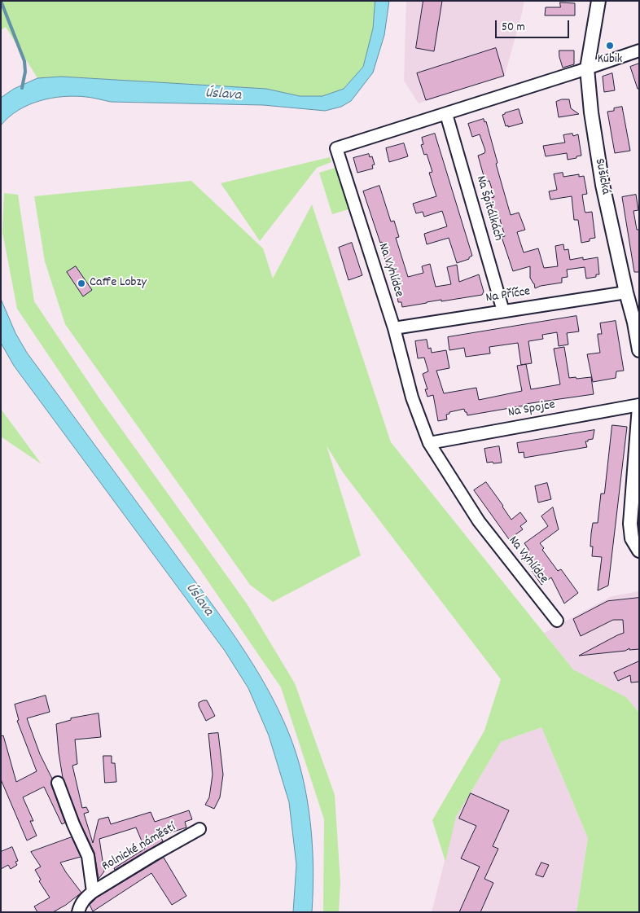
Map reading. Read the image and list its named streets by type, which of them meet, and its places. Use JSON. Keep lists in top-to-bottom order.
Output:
{
  "streets": {
    "street": [
      "Sušická",
      "Na Špitálkách",
      "Na Vyhlídce",
      "Na Příčce",
      "Na Spojce",
      "Rolnické náměstí"
    ]
  },
  "crossings": [
    ["Sušická", "Na Vyhlídce"],
    ["Sušická", "Na Příčce"],
    ["Na Špitálkách", "Na Vyhlídce"],
    ["Na Špitálkách", "Na Příčce"],
    ["Na Vyhlídce", "Na Příčce"],
    ["Na Vyhlídce", "Na Spojce"]
  ],
  "water": ["Úslava"],
  "places": ["Kubik", "Caffe Lobzy"],
  "scale_bar": "50 m"
}
